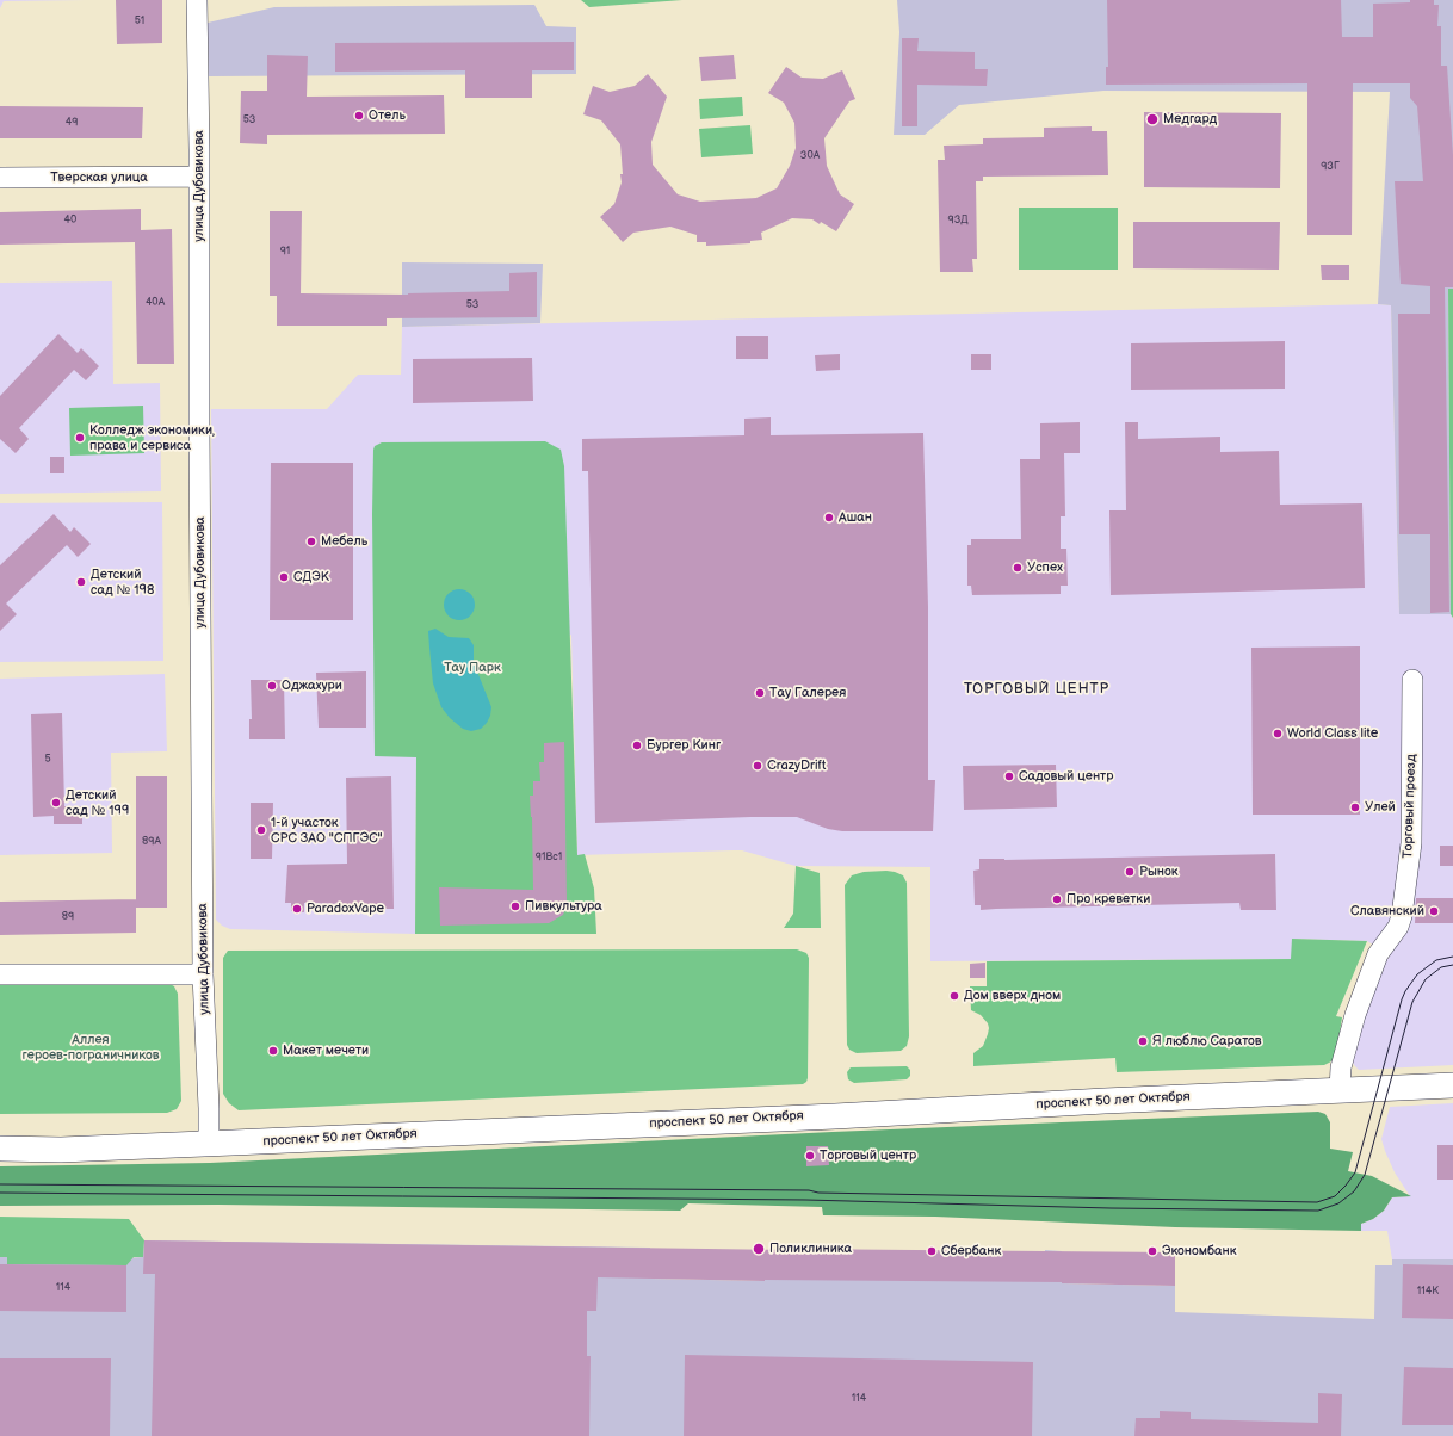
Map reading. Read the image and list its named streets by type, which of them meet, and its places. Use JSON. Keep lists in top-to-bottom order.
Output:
{
  "streets": {
    "main road": ["проспект 50 лет Октября"],
    "street": ["Тверская улица", "улица Дубовикова", "Торговый проезд"]
  },
  "crossings": [
    ["Тверская улица", "улица Дубовикова"],
    ["улица Дубовикова", "проспект 50 лет Октября"],
    ["Торговый проезд", "проспект 50 лет Октября"]
  ],
  "districts": ["ТОРГОВЫЙ ЦЕНТР"],
  "parks": ["Тау Парк", "Аллея героев-пограничников"],
  "places": [
    "Отель",
    "Медгард",
    "Колледж экономики, права и сервиса",
    "Ашан",
    "Мебель",
    "Успех",
    "СДЭК",
    "Детский сад № 198",
    "Оджахури",
    "Тау Галерея",
    "World Class lite",
    "Бургер Кинг",
    "CrazyDrift",
    "Садовый центр",
    "Детский сад № 199",
    "Улей",
    "1-й участок СРС ЗАО \"СПГЭС\"",
    "Рынок",
    "Про креветки",
    "Пивкультура",
    "ParadoxVape",
    "Славянский",
    "Дом вверх дном",
    "Я люблю Саратов",
    "Макет мечети",
    "Торговый центр",
    "Поликлиника",
    "Сбербанк",
    "Экономбанк"
  ],
  "house_numbers": [
    "51",
    "53",
    "49",
    "30А",
    "93Г",
    "40",
    "93Д",
    "91",
    "40А",
    "53",
    "5",
    "89А",
    "91Вс1",
    "89",
    "114",
    "114К",
    "114"
  ]
}
